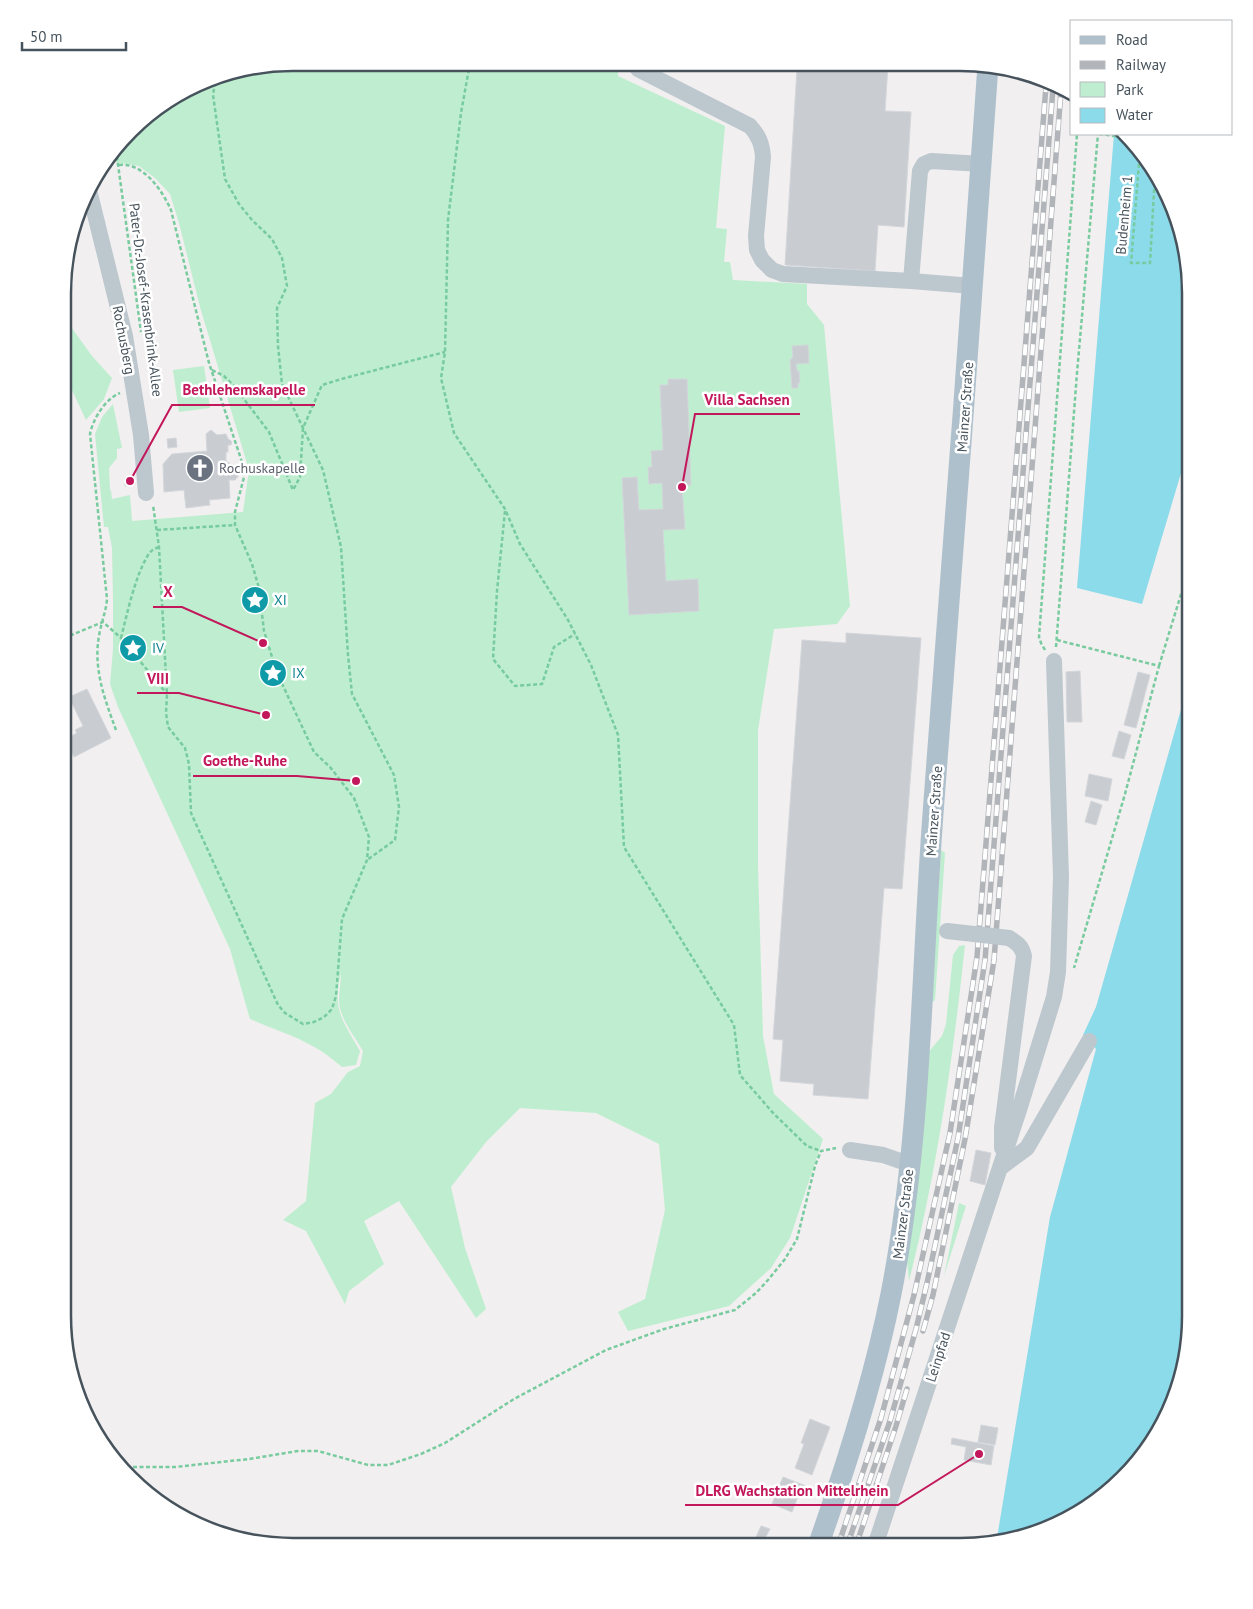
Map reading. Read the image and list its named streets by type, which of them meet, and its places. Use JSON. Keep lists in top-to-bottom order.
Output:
{
  "streets": {
    "main road": ["Mainzer Straße"],
    "street": ["Rochusberg", "Leinpfad"],
    "path": ["Budenheim 1", "Pater-Dr.-Josef-Krasenbrink-Allee"]
  },
  "places": {
    "church": ["Rochuskapelle"],
    "other": [
      "Bethlehemskapelle",
      "Villa Sachsen",
      "X",
      "VIII",
      "Goethe-Ruhe",
      "DLRG Wachstation Mittelrhein"
    ],
    "place": ["XI", "IV", "IX"]
  },
  "legend": [
    "Road",
    "Railway",
    "Park",
    "Water"
  ],
  "scale_bar": "50 m"
}
